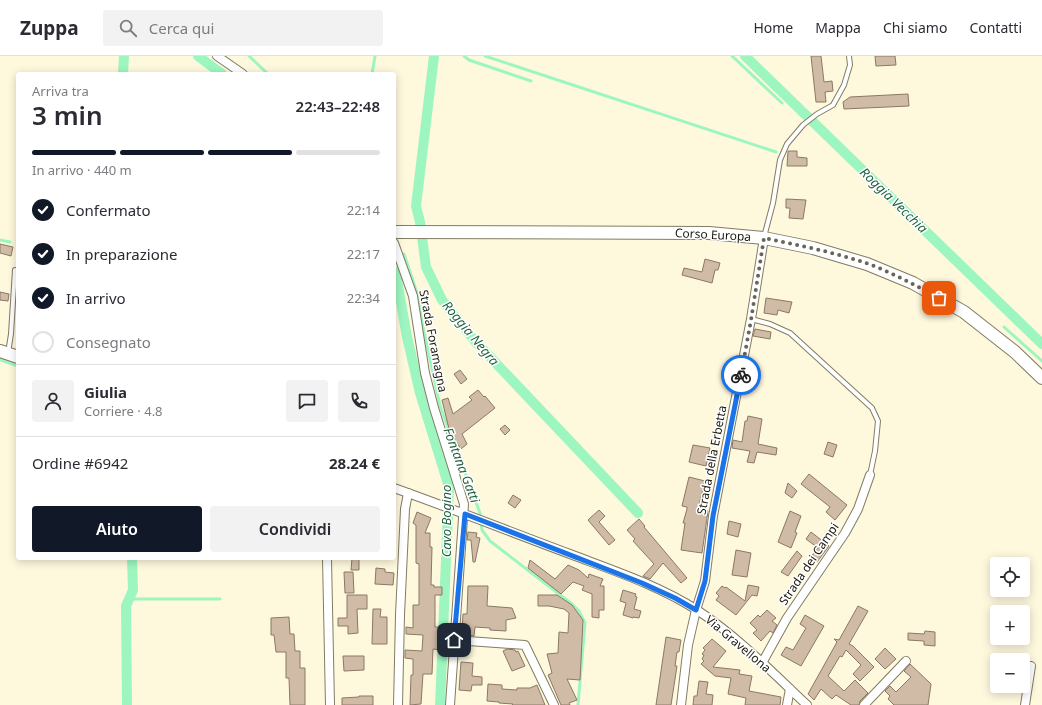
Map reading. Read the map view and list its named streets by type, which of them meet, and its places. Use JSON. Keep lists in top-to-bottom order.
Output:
{
  "streets": {
    "main road": ["Corso Europa"],
    "street": [
      "Strada Foramagna",
      "Strada della Erbetta",
      "Strada dei Campi",
      "Via Gravellona"
    ]
  },
  "crossings": [
    ["Corso Europa", "Strada della Erbetta"],
    ["Strada Foramagna", "Via Gravellona"],
    ["Strada della Erbetta", "Via Gravellona"],
    ["Strada dei Campi", "Via Gravellona"]
  ],
  "water": [
    "Roggia Vecchia",
    "Roggia Negra",
    "Fontana Gatti",
    "Cavo Bogino"
  ],
  "page": {
    "header": "Zuppa",
    "search": "Cerca qui",
    "nav": [
      "Home",
      "Mappa",
      "Chi siamo",
      "Contatti"
    ],
    "heading": ["3 min", "Arriva tra", "22:43–22:48"],
    "panel": [
      "Giulia",
      "Corriere · 4.8",
      "Ordine #6942",
      "28.24 €"
    ],
    "bar": "In arrivo · 440 m",
    "list": [
      ["Confermato", "22:14"],
      ["In preparazione", "22:17"],
      ["In arrivo", "22:34"],
      "Consegnato"
    ],
    "buttons": ["Aiuto", "Condividi"],
    "map_buttons": ["+", "−"]
  }
}
